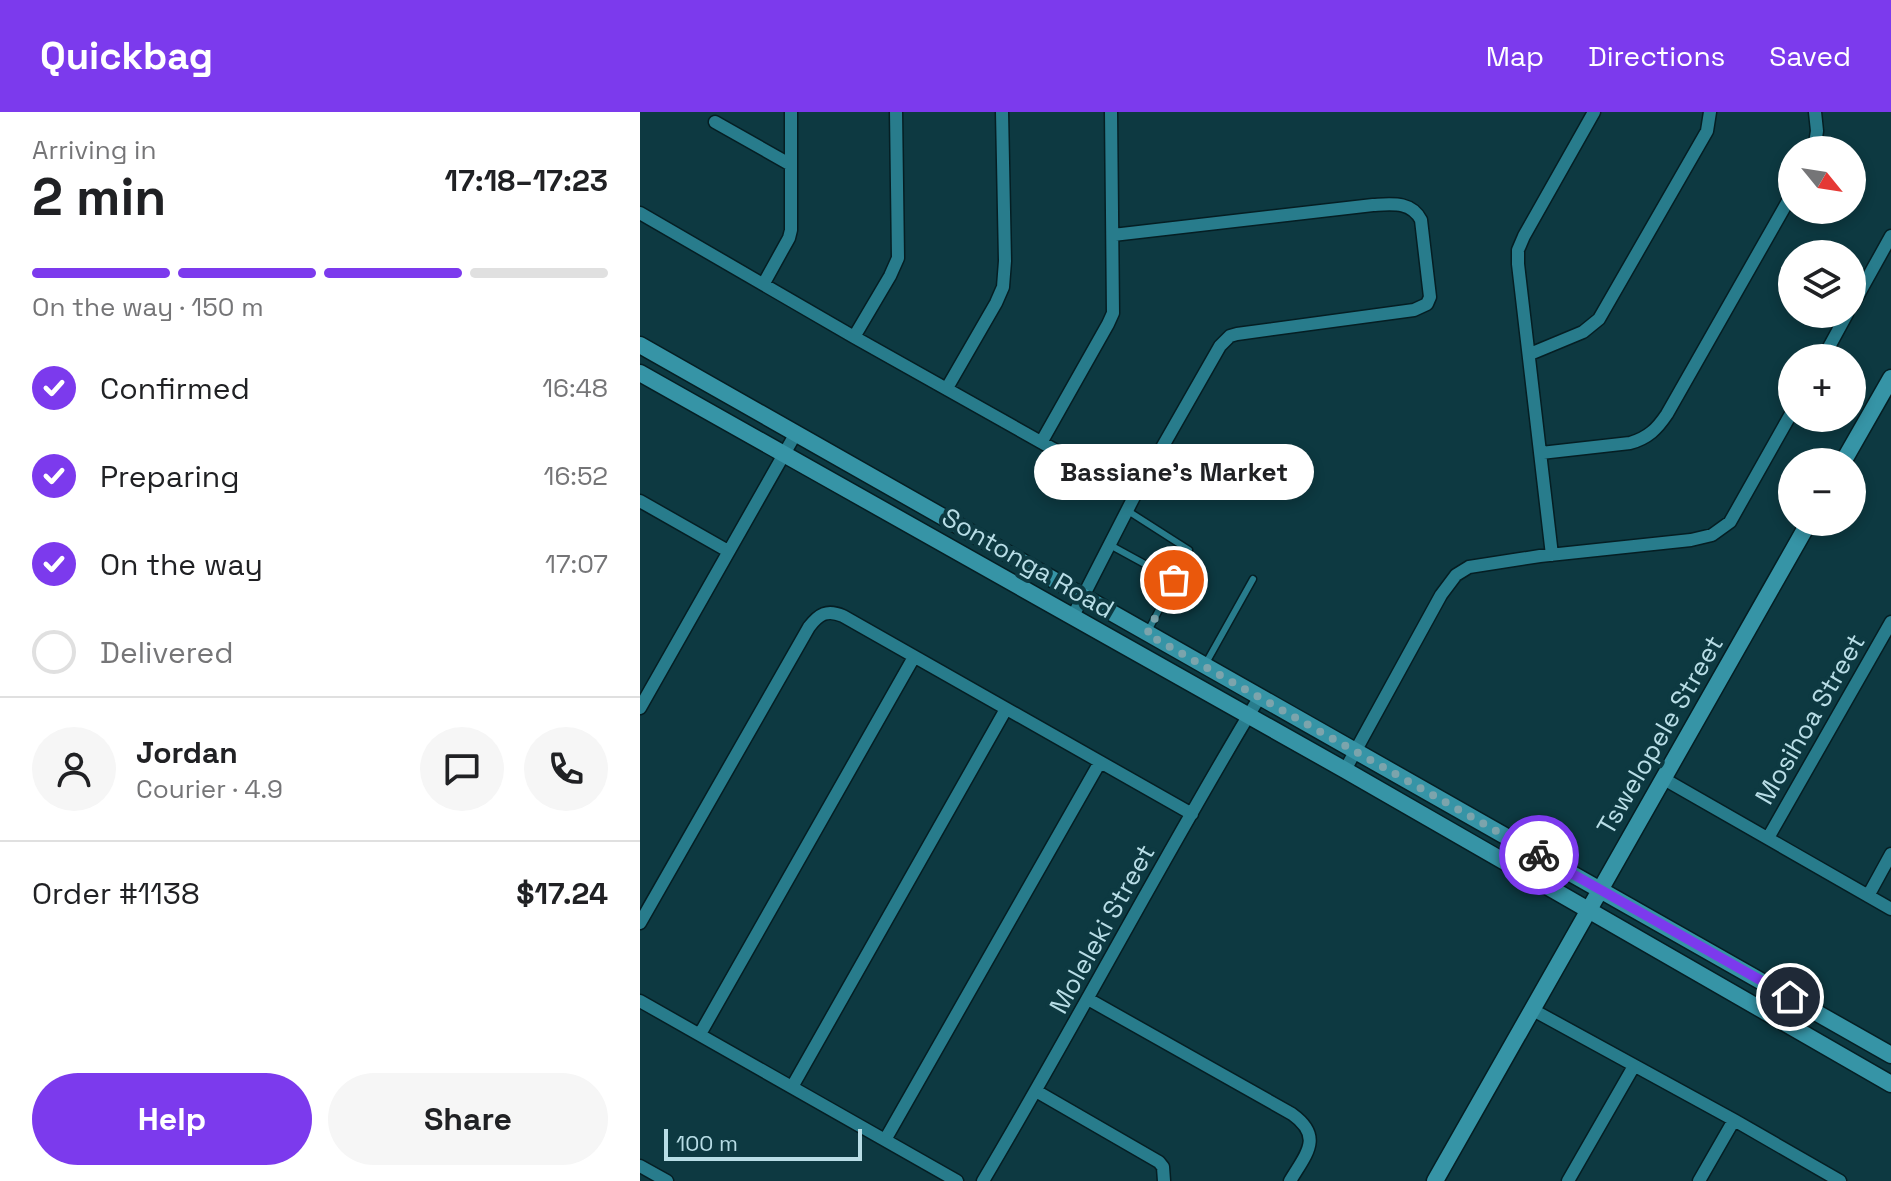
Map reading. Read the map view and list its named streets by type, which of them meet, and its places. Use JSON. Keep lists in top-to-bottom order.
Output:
{
  "streets": {
    "main road": ["Sontonga Road", "Tswelopele Street"],
    "street": ["Mosihoa Street", "Moleleki Street"]
  },
  "crossings": [
    ["Sontonga Road", "Tswelopele Street"],
    ["Sontonga Road", "Moleleki Street"]
  ],
  "places": ["Bassiane's Market"],
  "scale_bar": "100 m",
  "north": "bottom right",
  "page": {
    "header": "Quickbag",
    "nav": ["Map", "Directions", "Saved"],
    "heading": ["2 min", "Arriving in", "17:18–17:23"],
    "panel": [
      "Jordan",
      "Courier · 4.9",
      "Order #1138",
      "$17.24"
    ],
    "map_buttons": ["+", "−"],
    "bar": "On the way · 150 m",
    "list": [
      ["Confirmed", "16:48"],
      ["Preparing", "16:52"],
      ["On the way", "17:07"],
      "Delivered"
    ],
    "bubble": "Bassiane's Market",
    "buttons": ["Help", "Share"],
    "scale": "100 m"
  }
}
